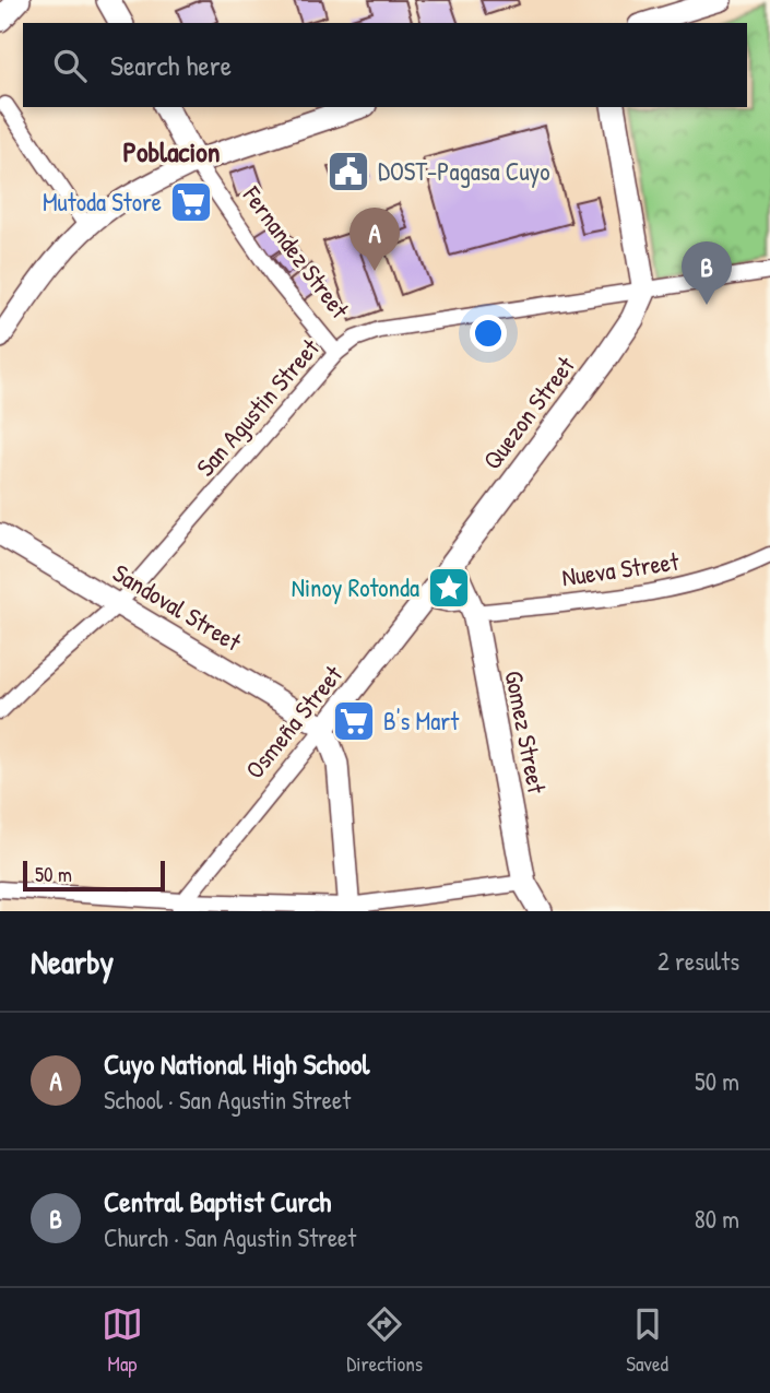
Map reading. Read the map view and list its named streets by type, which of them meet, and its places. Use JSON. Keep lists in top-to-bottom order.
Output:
{
  "streets": {
    "main road": ["Fernandez Street", "Quezon Street", "Gomez Street"],
    "street": [
      "San Agustin Street",
      "Nueva Street",
      "Sandoval Street",
      "Osmeña Street"
    ]
  },
  "crossings": [
    ["Fernandez Street", "San Agustin Street"],
    ["San Agustin Street", "Quezon Street"],
    ["San Agustin Street", "Sandoval Street"],
    ["Quezon Street", "Osmeña Street"],
    ["Quezon Street", "Gomez Street"],
    ["Nueva Street", "Gomez Street"],
    ["Sandoval Street", "Osmeña Street"],
    ["Osmeña Street", "Gomez Street"]
  ],
  "districts": ["Poblacion"],
  "places": {
    "public building": ["DOST-Pagasa Cuyo"],
    "supermarket": ["Mutoda Store", "B's Mart"],
    "place": ["Ninoy Rotonda"]
  },
  "scale_bar": "50 m",
  "page": {
    "search": "Search here",
    "pins": ["A", "B"],
    "scale": "50 m",
    "heading": ["Nearby", "2 results"],
    "list": [
      {
        "mark": "A",
        "name": "Cuyo National High School",
        "note": "School · San Agustin Street",
        "value": "50 m"
      },
      {
        "mark": "B",
        "name": "Central Baptist Curch",
        "note": "Church · San Agustin Street",
        "value": "80 m"
      }
    ],
    "nav": ["Map", "Directions", "Saved"]
  }
}
